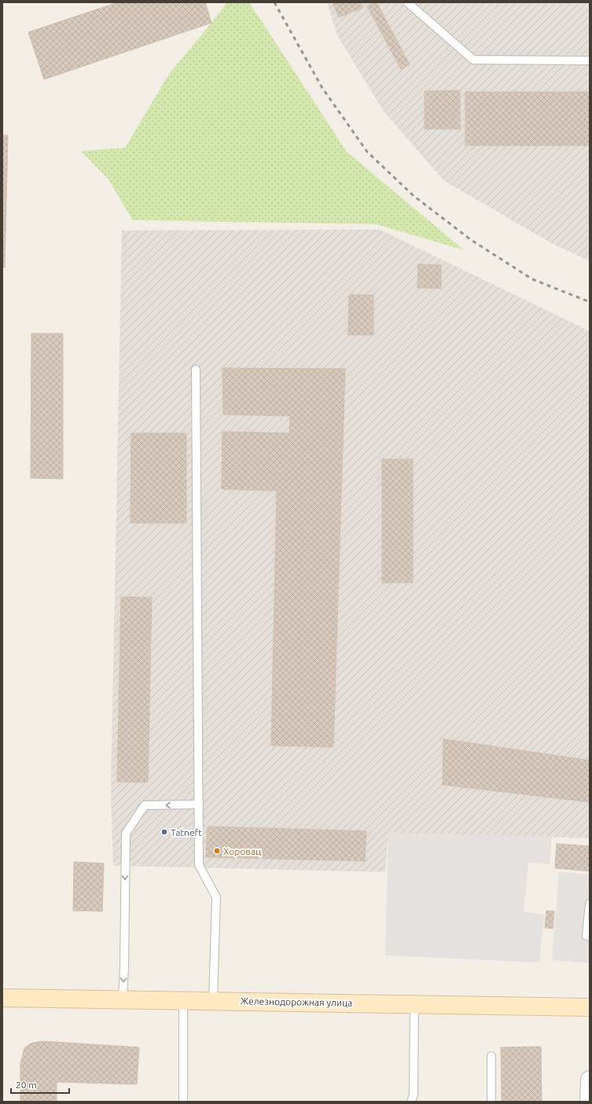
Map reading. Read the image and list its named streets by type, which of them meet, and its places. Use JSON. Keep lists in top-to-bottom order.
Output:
{
  "streets": {
    "main road": ["Железнодорожная улица"]
  },
  "places": ["Tatneft", "Хоровац"],
  "scale_bar": "20 m"
}
